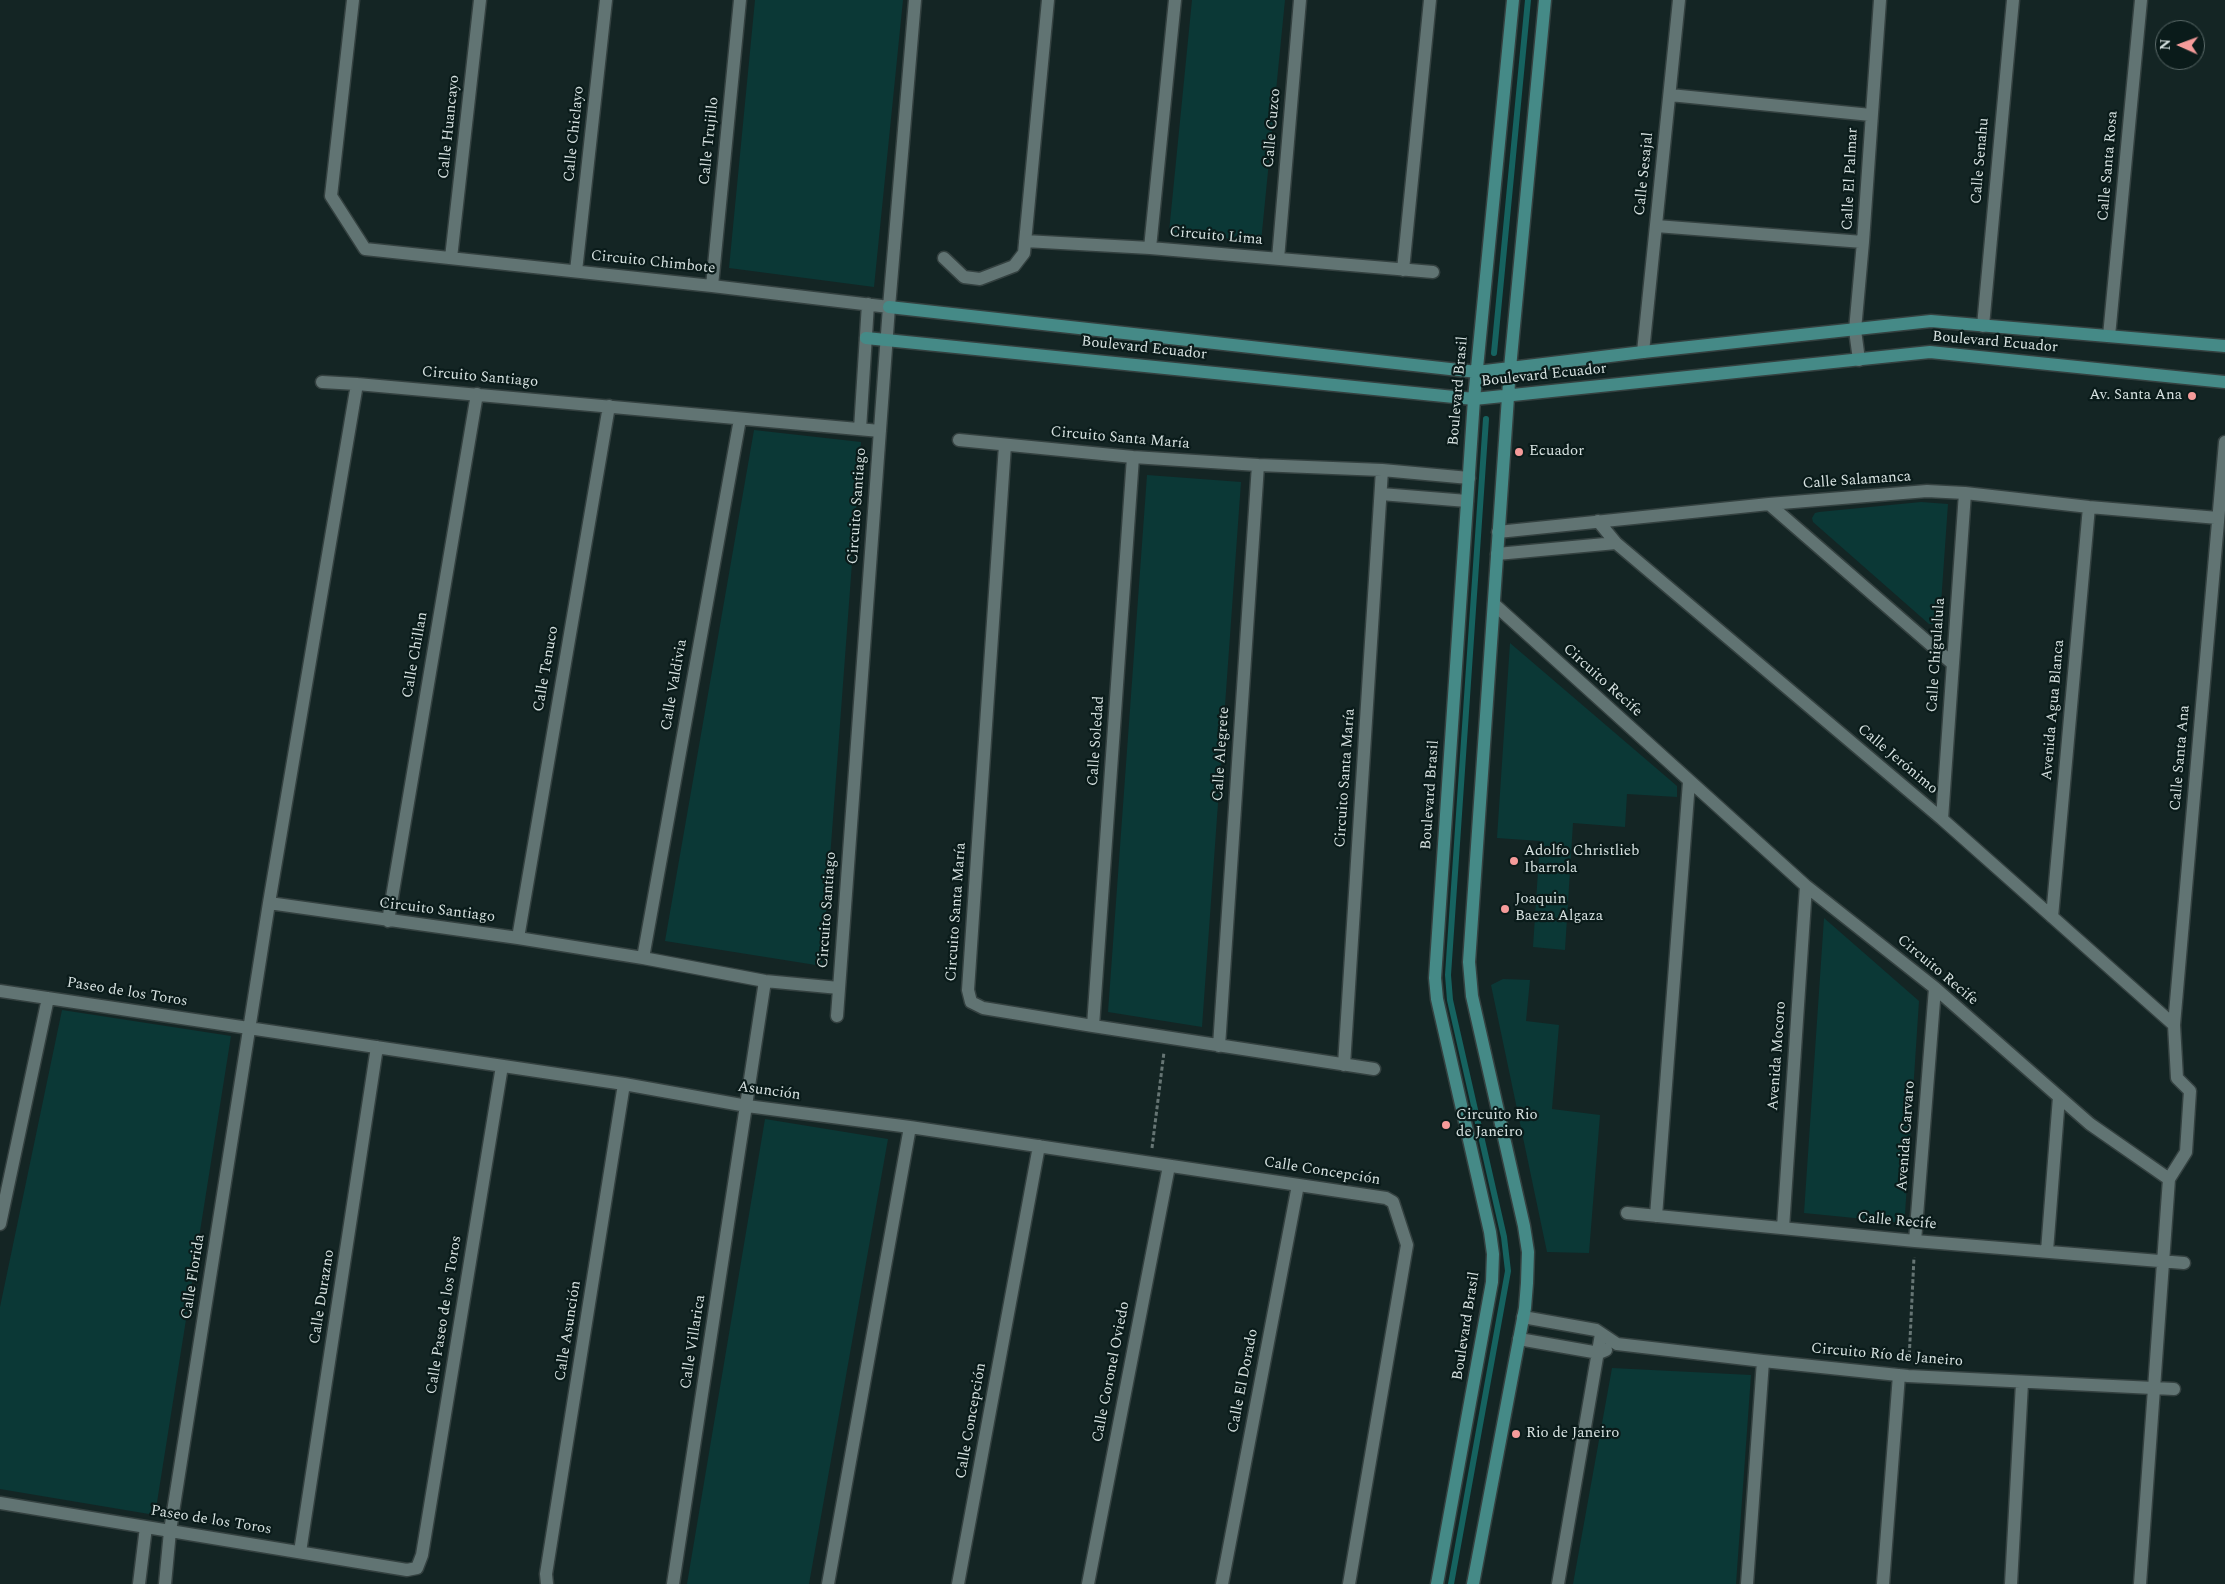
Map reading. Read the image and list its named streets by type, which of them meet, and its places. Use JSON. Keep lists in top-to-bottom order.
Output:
{
  "streets": {
    "main road": ["Boulevard Ecuador", "Boulevard Brasil"],
    "street": [
      "Calle Huancayo",
      "Calle Cuzco",
      "Calle Chiclayo",
      "Calle Trujillo",
      "Calle Senahu",
      "Calle Santa Rosa",
      "Calle Sesajal",
      "Calle El Palmar",
      "Circuito Lima",
      "Circuito Chimbote",
      "Circuito Santiago",
      "Circuito Santa María",
      "Calle Salamanca",
      "Calle Chillan",
      "Calle Chigulalula",
      "Calle Tenuco",
      "Circuito Recife",
      "Calle Valdivia",
      "Avenida Agua Blanca",
      "Calle Soledad",
      "Calle Alegrete",
      "Calle Santa Ana",
      "Calle Jerónimo",
      "Paseo de los Toros",
      "Avenida Mocoro",
      "Asunción",
      "Avenida Carvaro",
      "Calle Concepción",
      "Calle Recife",
      "Calle Florida",
      "Calle Durazno",
      "Calle Paseo de los Toros",
      "Calle Asunción",
      "Calle Villarica",
      "Circuito Río de Janeiro",
      "Calle Coronel Oviedo",
      "Calle El Dorado"
    ]
  },
  "crossings": [
    ["Calle Huancayo", "Circuito Chimbote"],
    ["Calle Cuzco", "Circuito Lima"],
    ["Calle Chiclayo", "Circuito Chimbote"],
    ["Calle Trujillo", "Circuito Chimbote"],
    ["Calle Senahu", "Boulevard Ecuador"],
    ["Calle Santa Rosa", "Boulevard Ecuador"],
    ["Calle Sesajal", "Boulevard Ecuador"],
    ["Calle El Palmar", "Boulevard Ecuador"],
    ["Circuito Chimbote", "Boulevard Ecuador"],
    ["Boulevard Ecuador", "Boulevard Brasil"],
    ["Circuito Santiago", "Calle Chillan"],
    ["Circuito Santiago", "Calle Tenuco"],
    ["Circuito Santiago", "Calle Valdivia"],
    ["Circuito Santiago", "Calle Villarica"],
    ["Boulevard Brasil", "Circuito Santa María"],
    ["Circuito Santa María", "Calle Soledad"],
    ["Circuito Santa María", "Calle Alegrete"],
    ["Calle Salamanca", "Calle Chigulalula"],
    ["Calle Salamanca", "Avenida Agua Blanca"],
    ["Calle Salamanca", "Calle Santa Ana"],
    ["Calle Salamanca", "Calle Jerónimo"],
    ["Calle Chigulalula", "Calle Jerónimo"],
    ["Circuito Recife", "Calle Santa Ana"],
    ["Circuito Recife", "Avenida Mocoro"],
    ["Circuito Recife", "Avenida Carvaro"],
    ["Avenida Agua Blanca", "Calle Jerónimo"],
    ["Calle Santa Ana", "Calle Jerónimo"],
    ["Paseo de los Toros", "Calle Florida"],
    ["Paseo de los Toros", "Calle Durazno"],
    ["Paseo de los Toros", "Calle Paseo de los Toros"],
    ["Avenida Mocoro", "Calle Recife"],
    ["Asunción", "Calle Concepción"],
    ["Asunción", "Calle Asunción"],
    ["Asunción", "Calle Villarica"],
    ["Avenida Carvaro", "Calle Recife"],
    ["Calle Concepción", "Calle Coronel Oviedo"],
    ["Calle Concepción", "Calle El Dorado"]
  ],
  "places": [
    "Av. Santa Ana",
    "Ecuador",
    "Adolfo Christlieb Ibarrola",
    "Joaquin Baeza Algaza",
    "Circuito Rio de Janeiro",
    "Rio de Janeiro"
  ],
  "north": "left"
}
